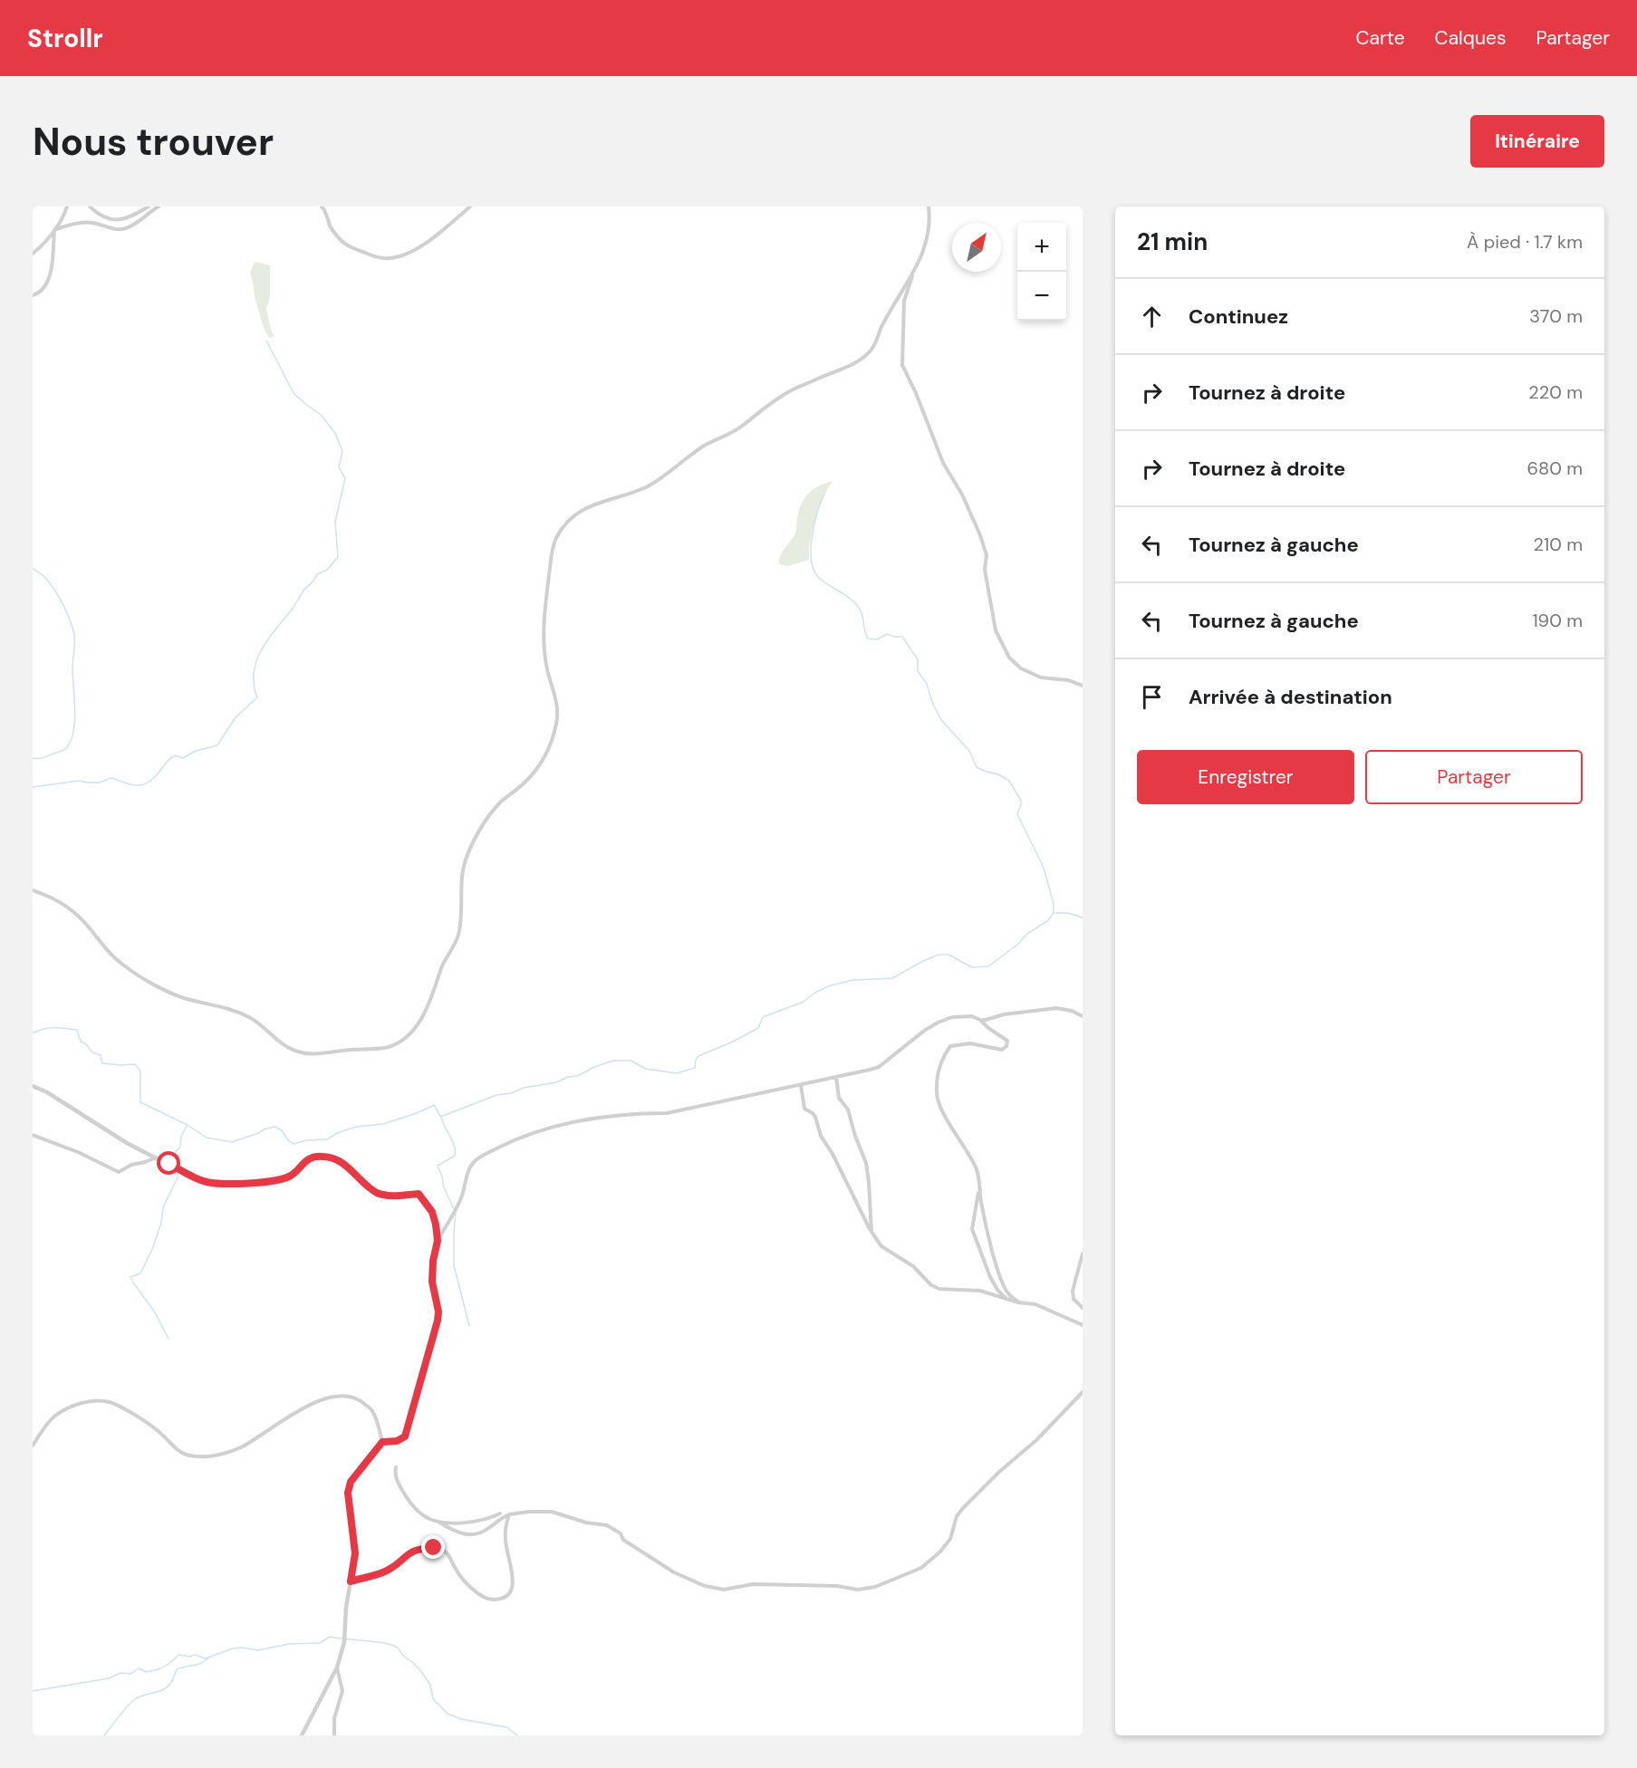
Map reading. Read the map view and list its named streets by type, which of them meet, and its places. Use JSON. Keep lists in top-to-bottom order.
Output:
{
  "north": "top right",
  "page": {
    "header": "Strollr",
    "nav": ["Carte", "Calques", "Partager"],
    "buttons": [
      "Itinéraire",
      ["Enregistrer", "Partager"]
    ],
    "title": "Nous trouver",
    "heading": ["21 min", "À pied · 1.7 km"],
    "map_buttons": ["+", "−"],
    "list": [
      ["Continuez", "370 m"],
      ["Tournez à droite", "220 m"],
      ["Tournez à droite", "680 m"],
      ["Tournez à gauche", "210 m"],
      ["Tournez à gauche", "190 m"],
      "Arrivée à destination"
    ]
  }
}
